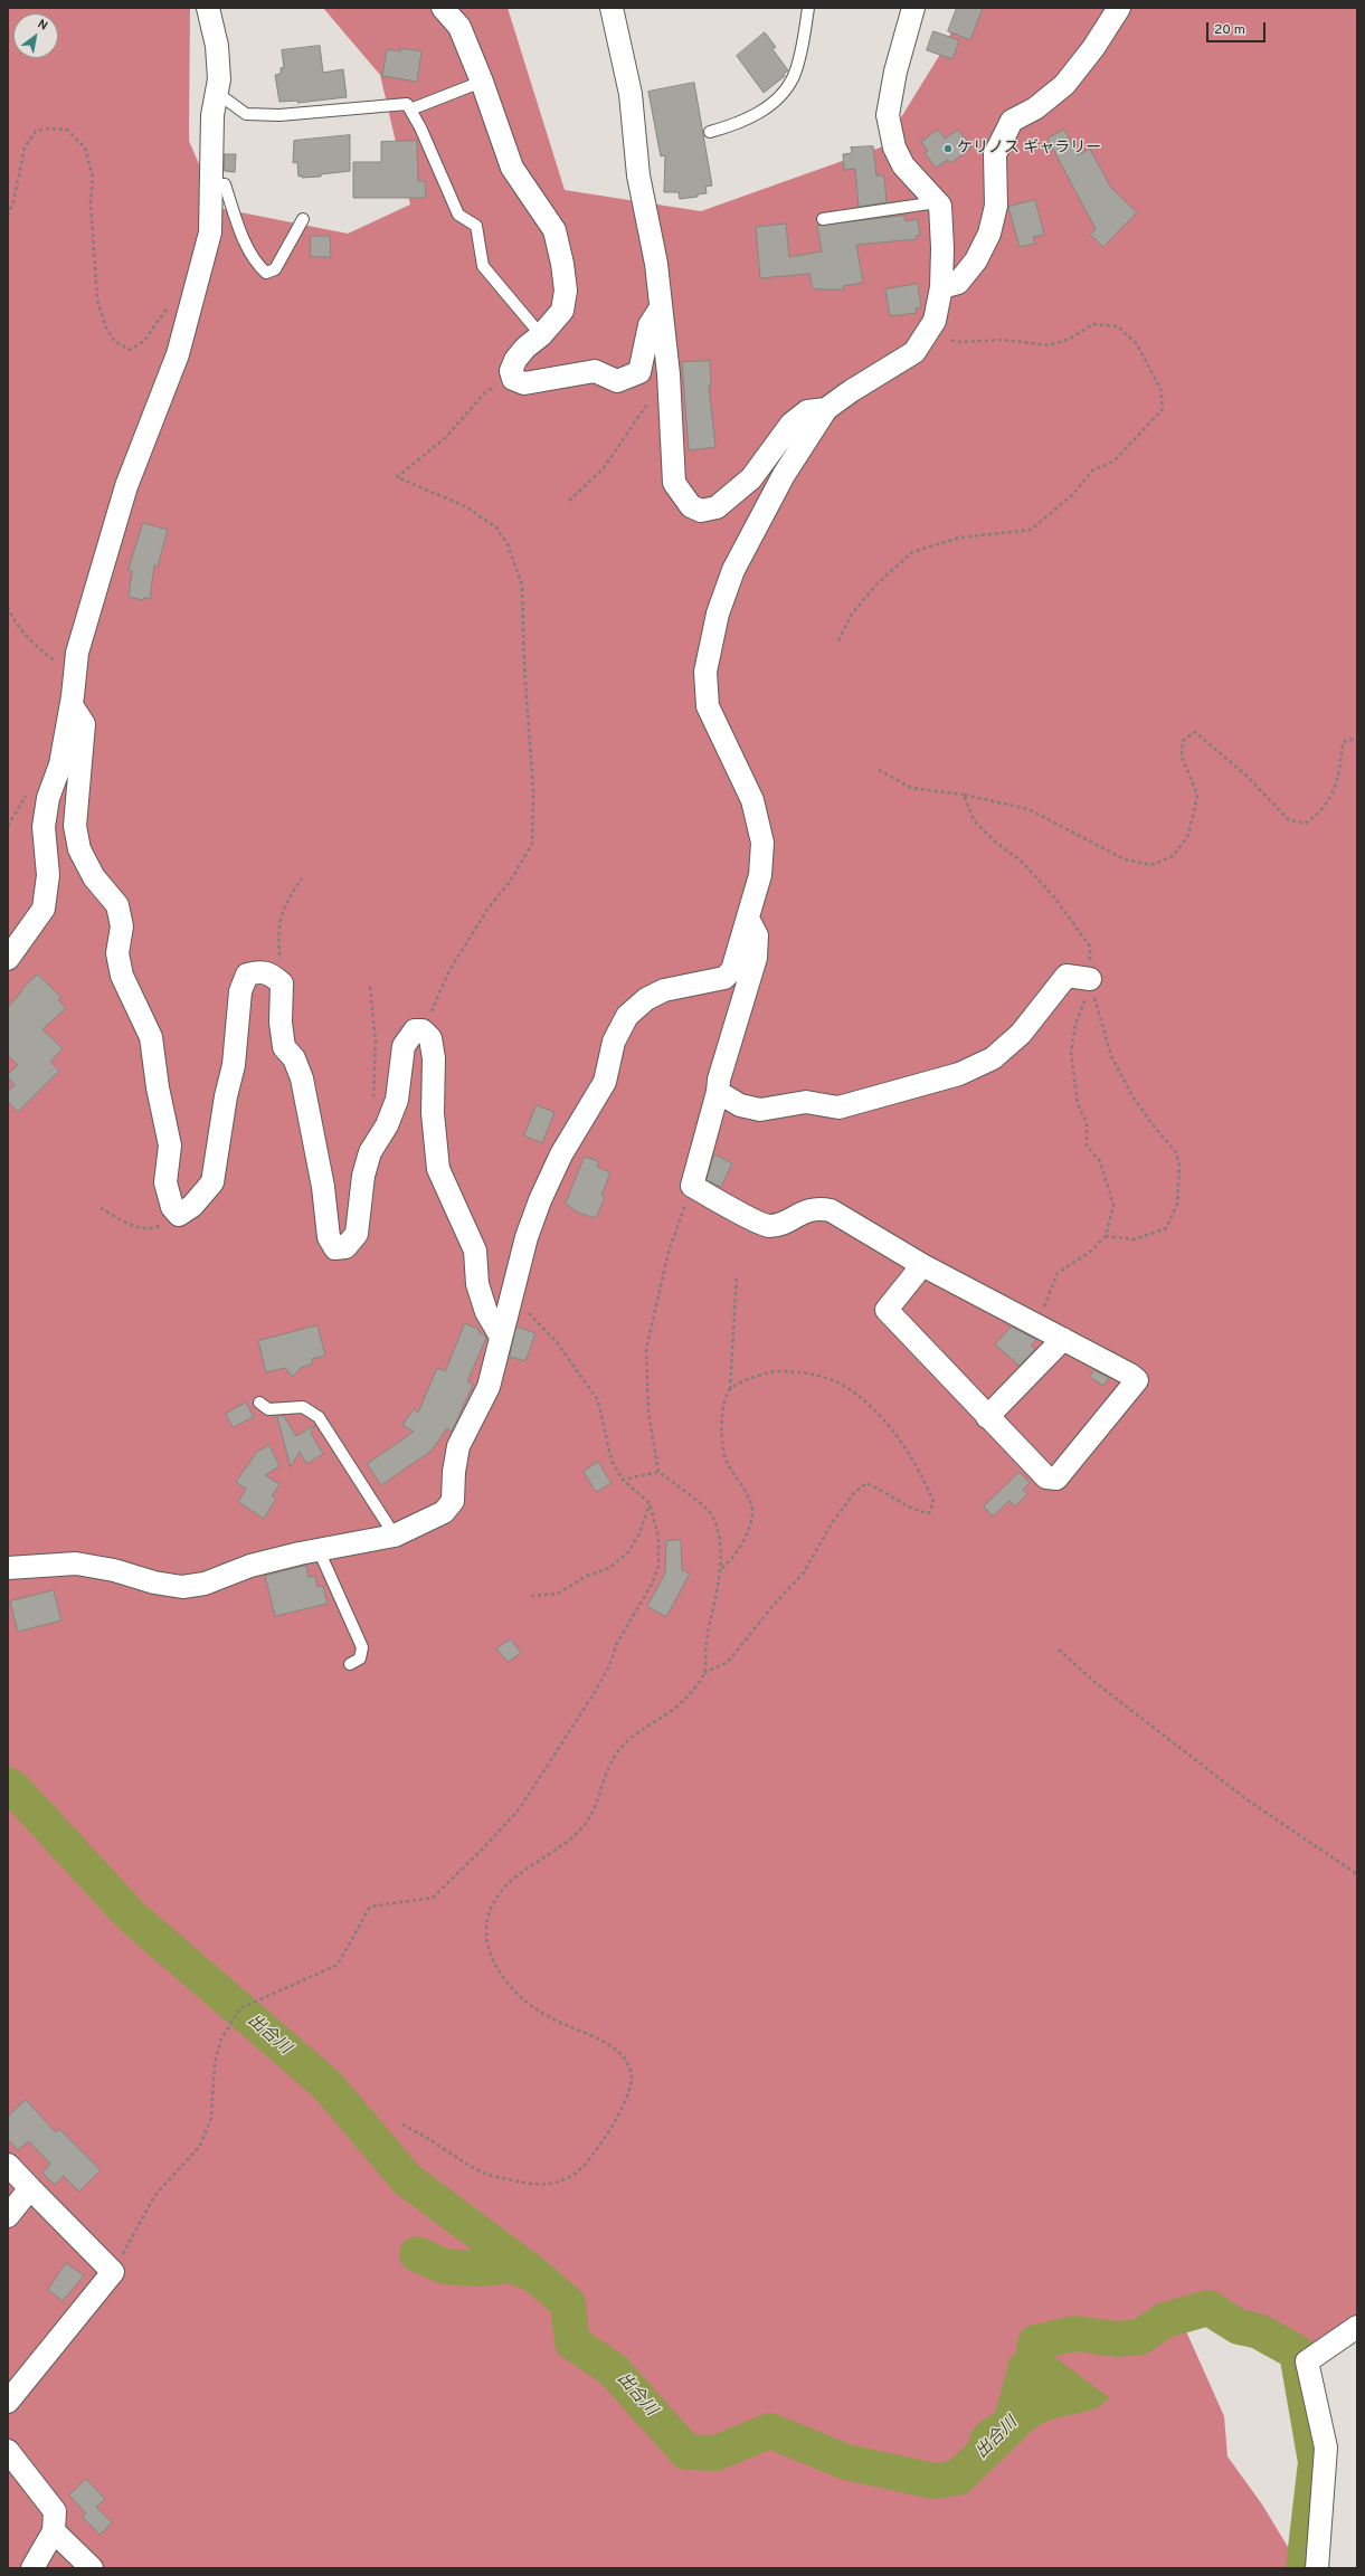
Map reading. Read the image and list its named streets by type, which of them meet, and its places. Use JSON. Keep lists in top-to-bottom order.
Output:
{
  "water": ["出合川"],
  "places": ["ケリノス ギャラリー"],
  "scale_bar": "20 m",
  "north": "top right"
}
